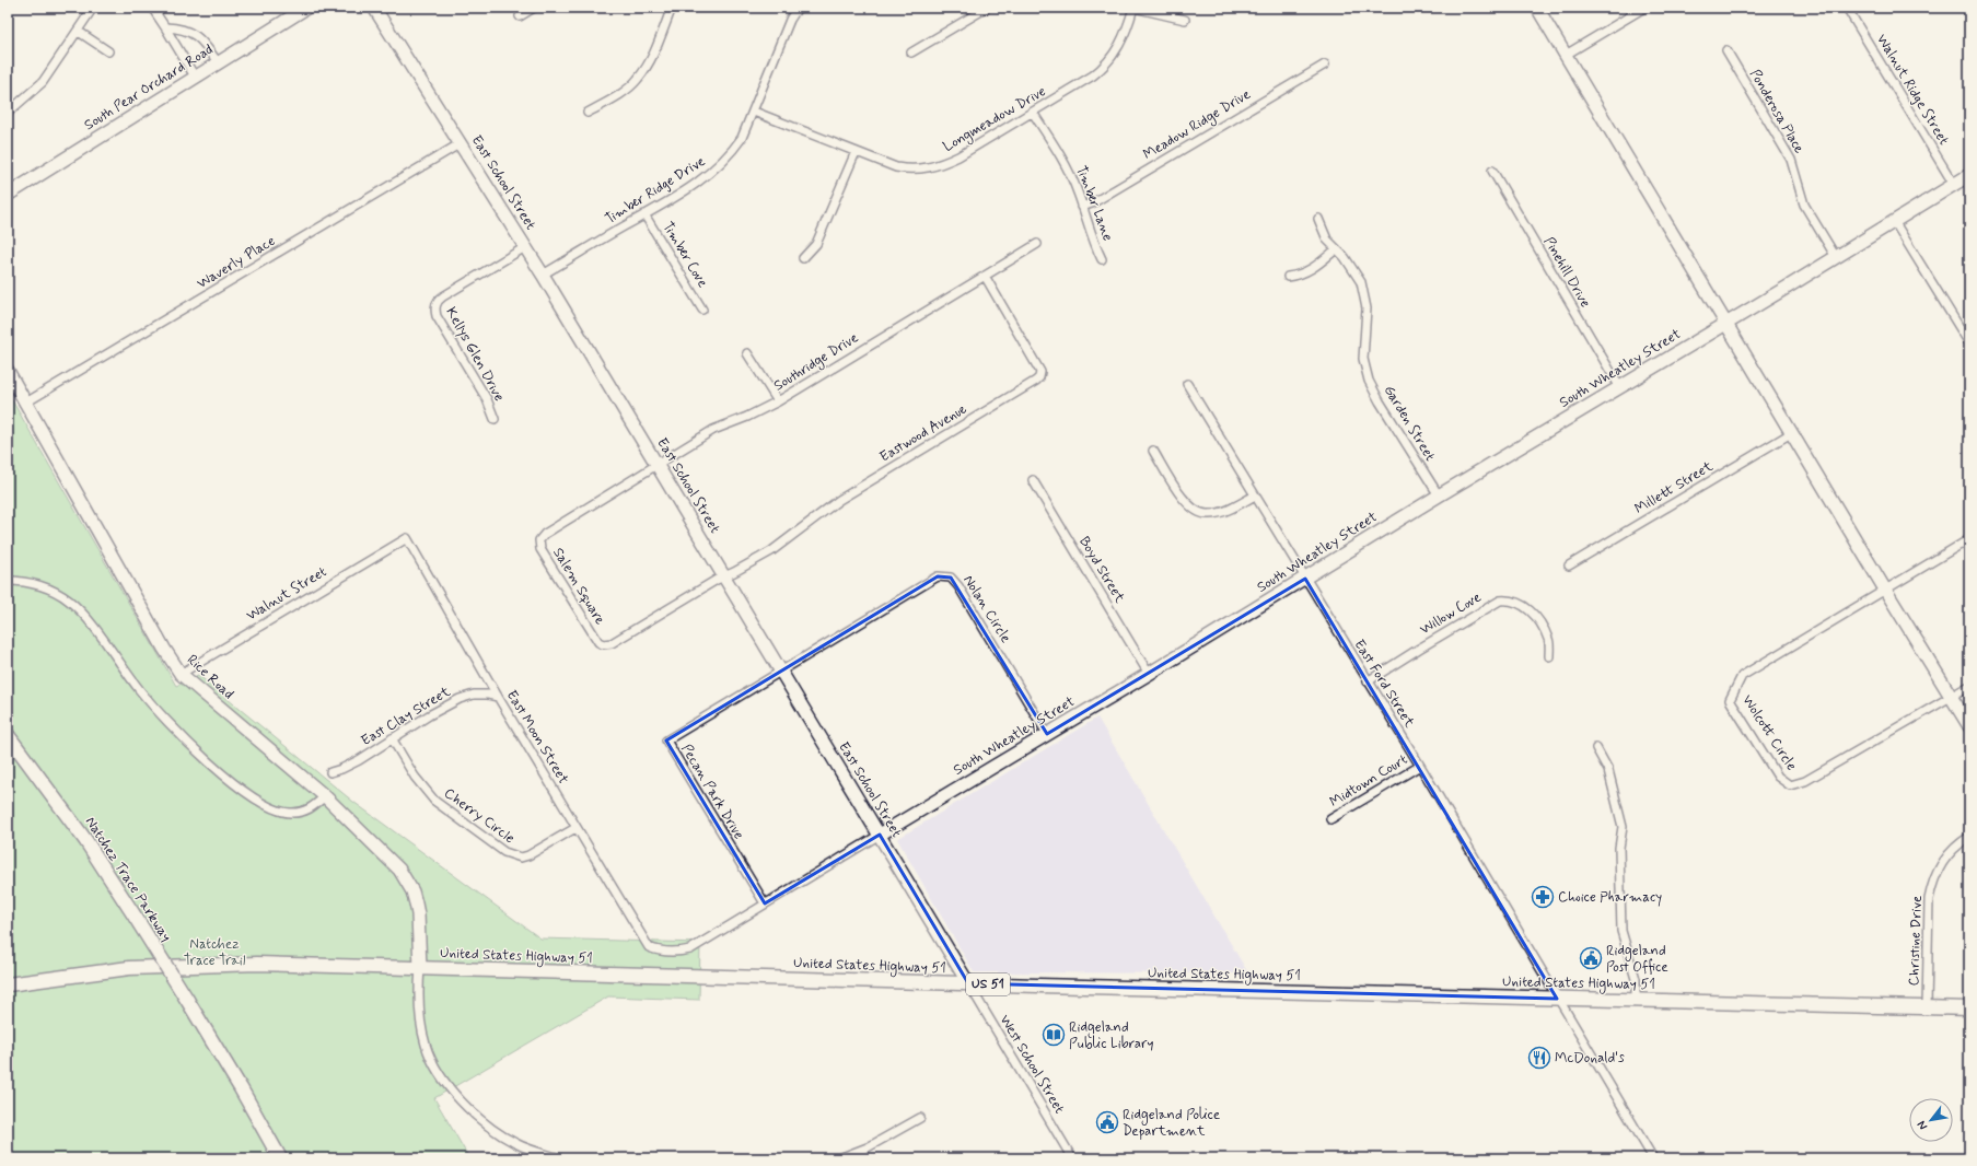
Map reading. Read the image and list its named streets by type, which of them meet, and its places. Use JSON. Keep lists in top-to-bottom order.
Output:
{
  "streets": {
    "main road": ["Natchez Trace Parkway", "United States Highway 51", "US 51"],
    "street": [
      "South Pear Orchard Road",
      "Walnut Ridge Street",
      "Ponderosa Place",
      "Longmeadow Drive",
      "Meadow Ridge Drive",
      "East School Street",
      "Timber Ridge Drive",
      "Timber Lane",
      "Timber Cove",
      "Waverly Place",
      "Pinehill Drive",
      "Kellys Glen Drive",
      "Southridge Drive",
      "South Wheatley Street",
      "Garden Street",
      "Eastwood Avenue",
      "Millett Street",
      "Boyd Street",
      "Salem Square",
      "Walnut Street",
      "Nolan Circle",
      "Willow Cove",
      "Rice Road",
      "East Ford Street",
      "East Clay Street",
      "Wolcott Circle",
      "East Moon Street",
      "Midtown Court",
      "Pecan Park Drive",
      "Cherry Circle",
      "Christine Drive",
      "West School Street"
    ]
  },
  "crossings": [
    ["Walnut Ridge Street", "South Wheatley Street"],
    ["Ponderosa Place", "South Wheatley Street"],
    ["Longmeadow Drive", "Timber Ridge Drive"],
    ["Longmeadow Drive", "Timber Lane"],
    ["Meadow Ridge Drive", "Timber Lane"],
    ["East School Street", "Timber Ridge Drive"],
    ["East School Street", "Waverly Place"],
    ["East School Street", "Kellys Glen Drive"],
    ["East School Street", "Southridge Drive"],
    ["East School Street", "South Wheatley Street"],
    ["East School Street", "Eastwood Avenue"],
    ["East School Street", "Salem Square"],
    ["East School Street", "Nolan Circle"],
    ["East School Street", "Pecan Park Drive"],
    ["East School Street", "United States Highway 51"],
    ["East School Street", "West School Street"],
    ["Timber Ridge Drive", "Timber Cove"],
    ["Waverly Place", "Rice Road"],
    ["Pinehill Drive", "South Wheatley Street"],
    ["Southridge Drive", "Eastwood Avenue"],
    ["Southridge Drive", "Salem Square"],
    ["South Wheatley Street", "Garden Street"],
    ["South Wheatley Street", "Boyd Street"],
    ["South Wheatley Street", "Nolan Circle"],
    ["South Wheatley Street", "East Ford Street"],
    ["South Wheatley Street", "East Moon Street"],
    ["South Wheatley Street", "Pecan Park Drive"],
    ["Eastwood Avenue", "Salem Square"],
    ["Walnut Street", "Rice Road"],
    ["Walnut Street", "East Moon Street"],
    ["Nolan Circle", "Pecan Park Drive"],
    ["Willow Cove", "East Ford Street"],
    ["Rice Road", "United States Highway 51"],
    ["East Ford Street", "Midtown Court"],
    ["East Ford Street", "United States Highway 51"],
    ["East Clay Street", "East Moon Street"],
    ["East Clay Street", "Cherry Circle"],
    ["East Moon Street", "Cherry Circle"],
    ["Christine Drive", "United States Highway 51"],
    ["United States Highway 51", "West School Street"]
  ],
  "parks": ["Natchez Trace Trail"],
  "places": {
    "pharmacy": ["Choice Pharmacy"],
    "public building": ["Ridgeland Post Office", "Ridgeland Police Department"],
    "library": ["Ridgeland Public Library"],
    "restaurant": ["McDonald's"]
  },
  "north": "bottom left"
}
